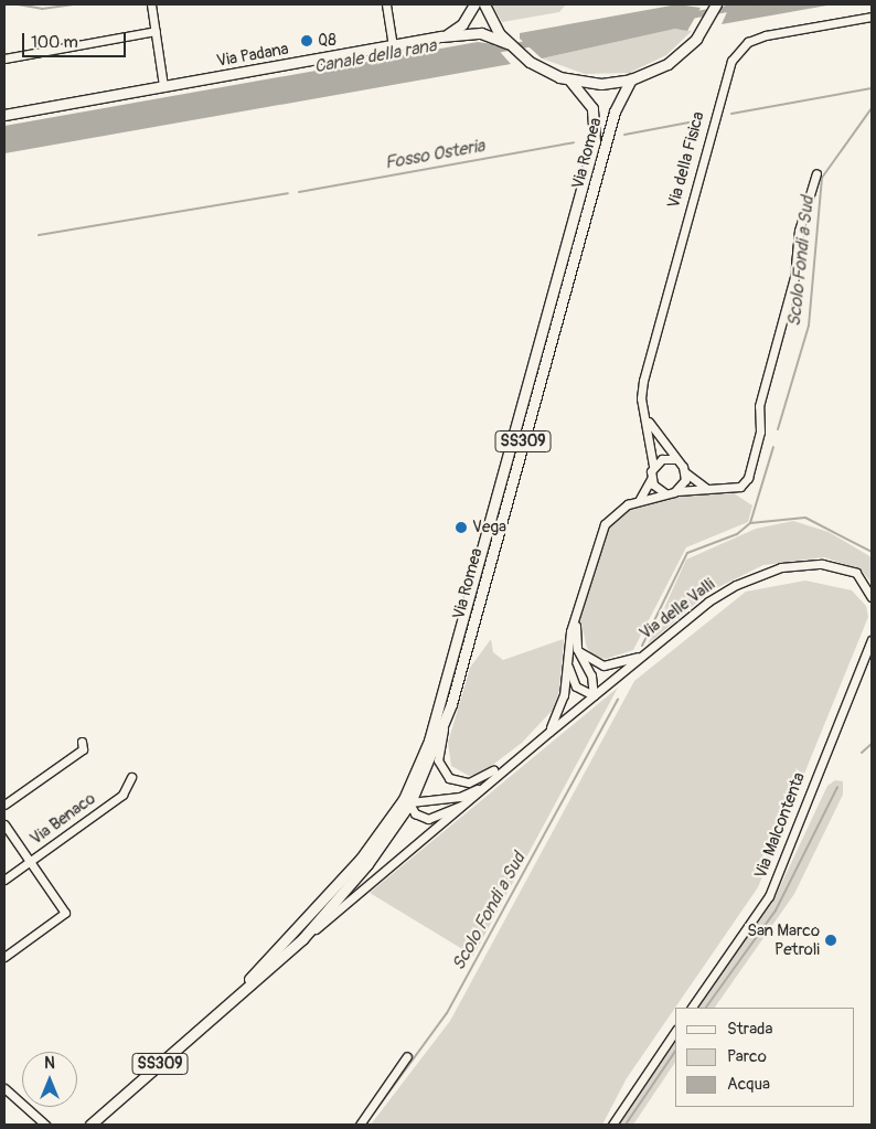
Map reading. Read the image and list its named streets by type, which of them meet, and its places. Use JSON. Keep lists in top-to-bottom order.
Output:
{
  "streets": {
    "main road": ["Via Padana", "Via Romea", "SS309"],
    "street": [
      "Via della Fisica",
      "Via delle Valli",
      "Via Benaco",
      "Via Malcontenta"
    ]
  },
  "crossings": [
    ["Via Padana", "SS309"],
    ["Via Romea", "SS309"],
    ["Via Romea", "Via delle Valli"]
  ],
  "water": ["Canale della rana", "Fosso Osteria", "Scolo Fondi a Sud"],
  "places": ["Q8", "Vega", "San Marco Petroli"],
  "legend": ["Strada", "Parco", "Acqua"],
  "scale_bar": "100 m",
  "north": "top"
}
